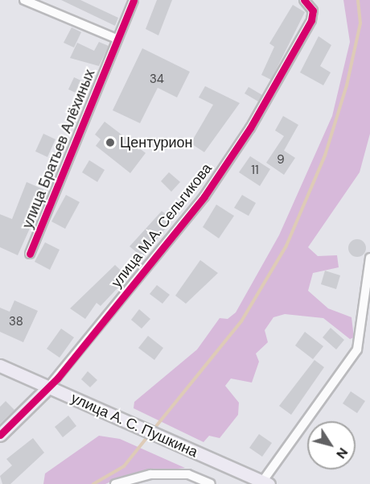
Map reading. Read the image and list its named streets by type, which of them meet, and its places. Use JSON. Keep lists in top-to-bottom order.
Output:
{
  "streets": {
    "main road": ["улица М.А. Сельгикова", "улица А. С. Пушкина"],
    "street": ["улица Братьев Алёхиных"]
  },
  "crossings": [
    ["улица М.А. Сельгикова", "улица А. С. Пушкина"]
  ],
  "places": ["Центурион"],
  "house_numbers": [
    "34",
    "9",
    "11",
    "38"
  ],
  "north": "bottom right"
}
